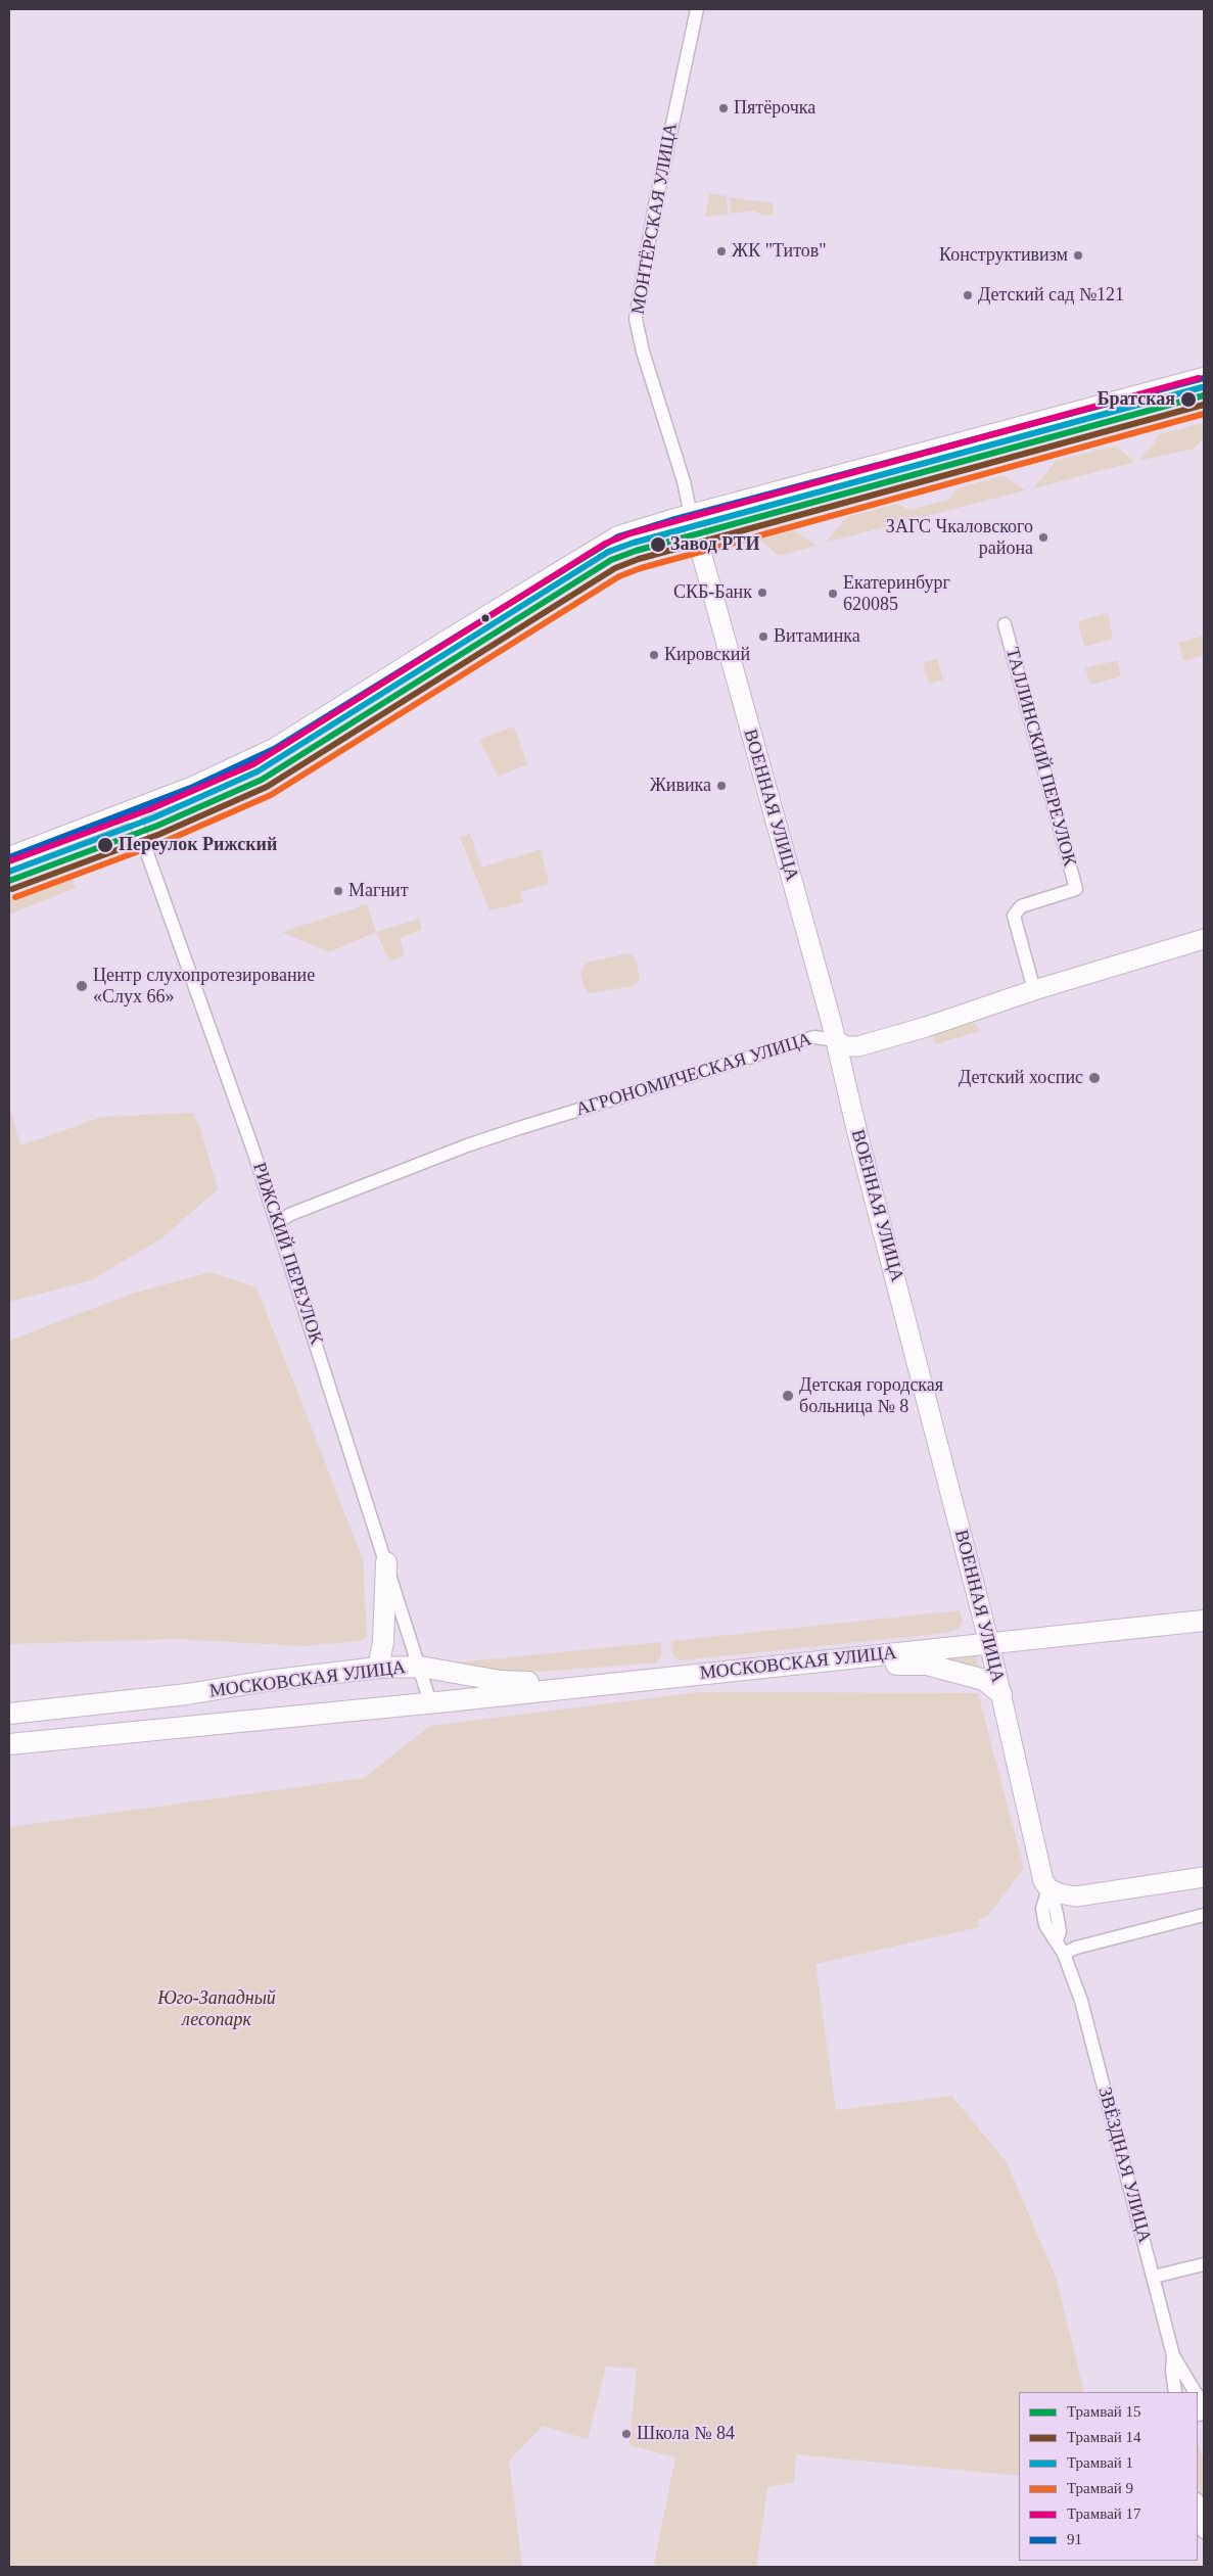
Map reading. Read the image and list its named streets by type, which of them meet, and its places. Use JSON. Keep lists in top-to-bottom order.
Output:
{
  "streets": {
    "main road": ["МОСКОВСКАЯ УЛИЦА"],
    "street": [
      "МОНТЁРСКАЯ УЛИЦА",
      "ТАЛЛИНСКИЙ ПЕРЕУЛОК",
      "ВОЕННАЯ УЛИЦА",
      "АГРОНОМИЧЕСКАЯ УЛИЦА",
      "РИЖСКИЙ ПЕРЕУЛОК",
      "ЗВЁЗДНАЯ УЛИЦА"
    ]
  },
  "crossings": [
    ["МОНТЁРСКАЯ УЛИЦА", "ВОЕННАЯ УЛИЦА"],
    ["ТАЛЛИНСКИЙ ПЕРЕУЛОК", "АГРОНОМИЧЕСКАЯ УЛИЦА"],
    ["ВОЕННАЯ УЛИЦА", "АГРОНОМИЧЕСКАЯ УЛИЦА"],
    ["ВОЕННАЯ УЛИЦА", "МОСКОВСКАЯ УЛИЦА"],
    ["ВОЕННАЯ УЛИЦА", "ЗВЁЗДНАЯ УЛИЦА"],
    ["АГРОНОМИЧЕСКАЯ УЛИЦА", "РИЖСКИЙ ПЕРЕУЛОК"],
    ["РИЖСКИЙ ПЕРЕУЛОК", "МОСКОВСКАЯ УЛИЦА"]
  ],
  "parks": ["Юго-Западный лесопарк"],
  "places": [
    "Пятёрочка",
    "ЖК \"Титов\"",
    "Конструктивизм",
    "Детский сад №121",
    "Братская",
    "ЗАГС Чкаловского района",
    "Завод РТИ",
    "СКБ-Банк",
    "Екатеринбург 620085",
    "Витаминка",
    "Кировский",
    "Живика",
    "Переулок Рижский",
    "Магнит",
    "Центр слухопротезирование «Слух 66»",
    "Детский хоспис",
    "Детская городская больница № 8",
    "Школа № 84"
  ],
  "lines": [
    "tram line 17",
    "transit line 91",
    "tram line 1",
    "tram line 15",
    "tram line 14",
    "tram line 9"
  ],
  "legend": [
    "Трамвай 15",
    "Трамвай 14",
    "Трамвай 1",
    "Трамвай 9",
    "Трамвай 17",
    "91"
  ]
}
